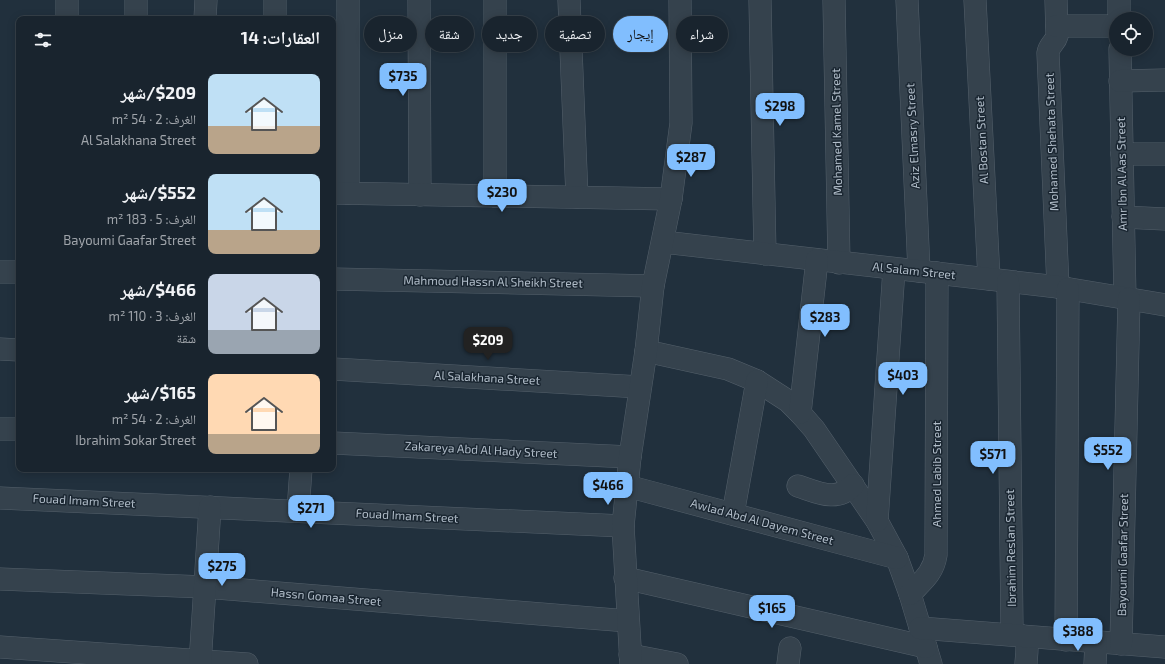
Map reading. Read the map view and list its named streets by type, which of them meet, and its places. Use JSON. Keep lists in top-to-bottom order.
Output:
{
  "streets": {
    "street": [
      "Mohamed Kamel Street",
      "Aziz Elmasry Street",
      "Al Bostan Street",
      "Mohamed Shehata Street",
      "Amr Ibn Al Aas Street",
      "Al Salam Street",
      "Mahmoud Hassn Al Sheikh Street",
      "Al Salakhana Street",
      "Zakareya Abd Al Hady Street",
      "Ahmed Labib Street",
      "Fouad Imam Street",
      "Awlad Abd Al Dayem Street",
      "Ibrahim Reslan Street",
      "Bayoumi Gaafar Street",
      "Hassn Gomaa Street"
    ]
  },
  "crossings": [
    ["Mohamed Kamel Street", "Al Salam Street"],
    ["Aziz Elmasry Street", "Al Salam Street"],
    ["Aziz Elmasry Street", "Ahmed Labib Street"],
    ["Al Bostan Street", "Al Salam Street"],
    ["Al Bostan Street", "Ibrahim Reslan Street"],
    ["Mohamed Shehata Street", "Al Salam Street"],
    ["Amr Ibn Al Aas Street", "Al Salam Street"],
    ["Amr Ibn Al Aas Street", "Bayoumi Gaafar Street"],
    ["Al Salam Street", "Ahmed Labib Street"],
    ["Al Salam Street", "Ibrahim Reslan Street"],
    ["Al Salam Street", "Bayoumi Gaafar Street"]
  ],
  "page": {
    "chip": [
      "شراء",
      "إيجار",
      "تصفية",
      "جديد",
      "شقة",
      "منزل"
    ],
    "heading": "العقارات: 14",
    "price": [
      "$735",
      "$298",
      "$287",
      "$230",
      "$283",
      "$209",
      "$403",
      "$552",
      "$571",
      "$466",
      "$271",
      "$275",
      "$165",
      "$388"
    ],
    "list": [
      {
        "name": "$209/شهر",
        "note": "الغرف: 2 · 54 m² · Al Salakhana Street"
      },
      {
        "name": "$552/شهر",
        "note": "الغرف: 5 · 183 m² · Bayoumi Gaafar Street"
      },
      {
        "name": "$466/شهر",
        "note": "الغرف: 3 · 110 m² · شقة"
      },
      {
        "name": "$165/شهر",
        "note": "الغرف: 2 · 54 m² · Ibrahim Sokar Street"
      }
    ]
  }
}
